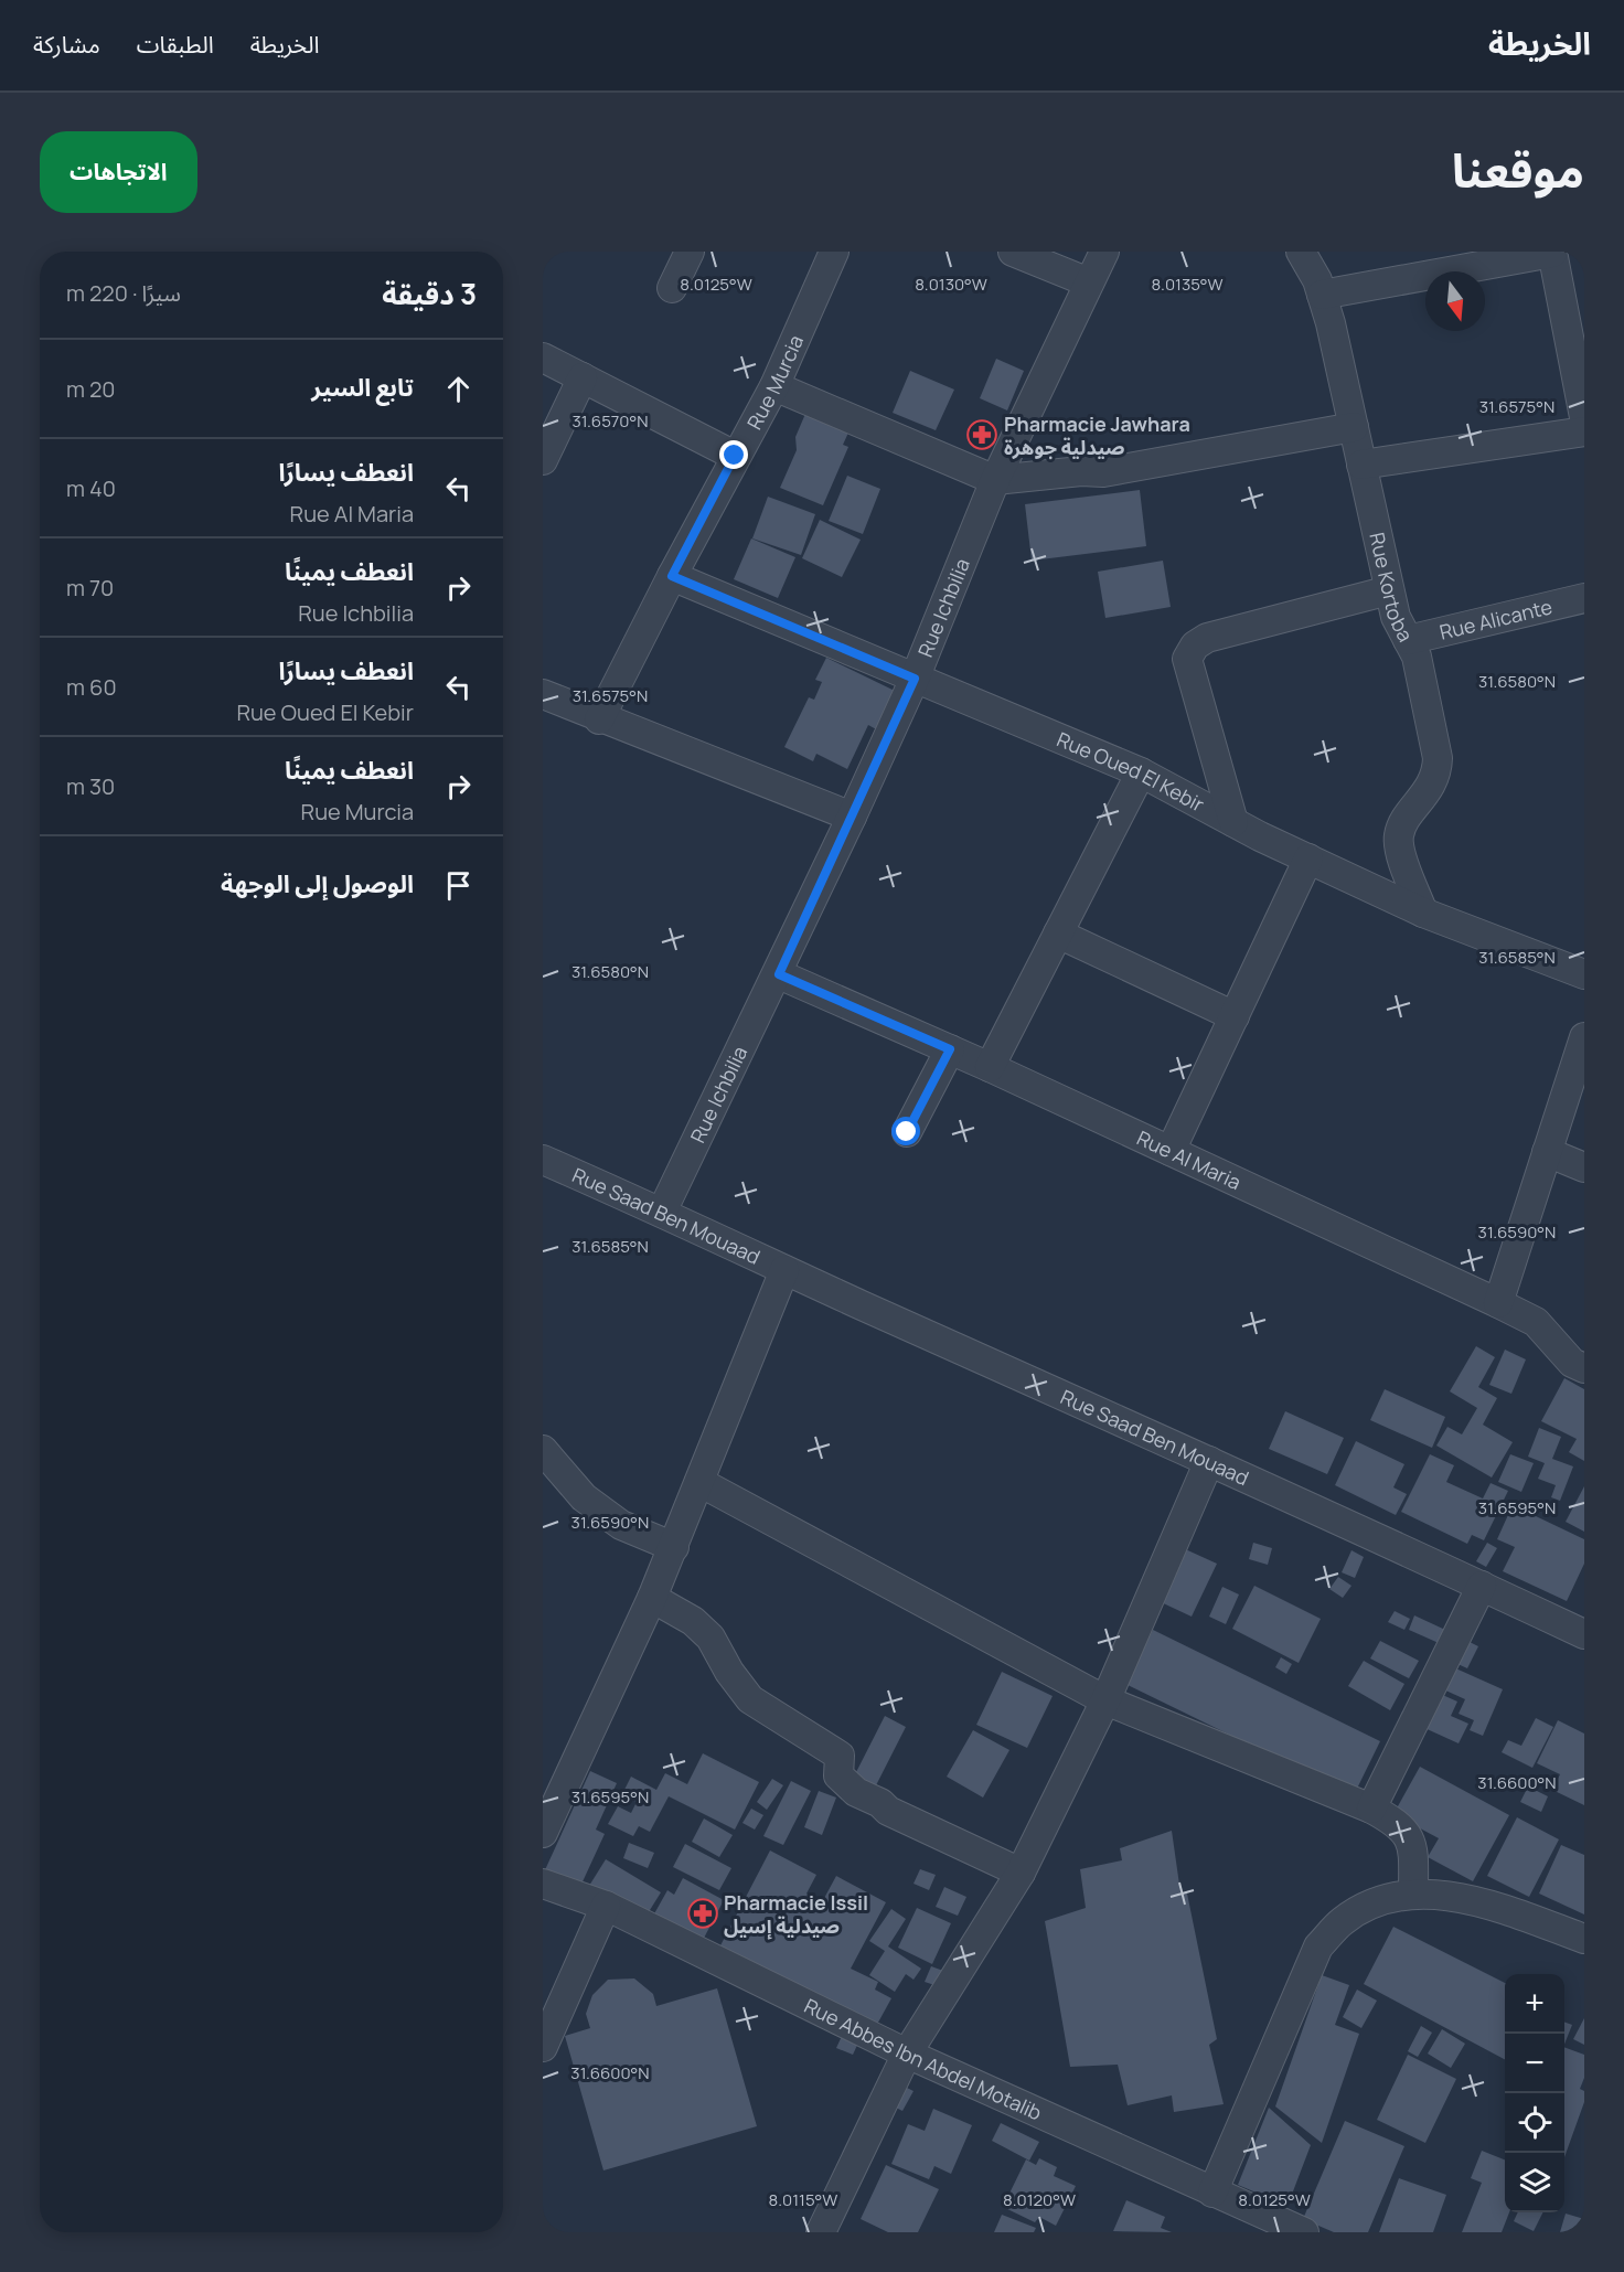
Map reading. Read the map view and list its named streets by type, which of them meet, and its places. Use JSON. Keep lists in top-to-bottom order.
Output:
{
  "streets": {
    "street": [
      "Rue Murcia",
      "Rue Kortoba",
      "Rue Ichbilia",
      "Rue Alicante",
      "Rue Oued El Kebir",
      "Rue Al Maria",
      "Rue Saad Ben Mouaad",
      "Rue Abbes Ibn Abdel Motalib"
    ]
  },
  "crossings": [
    ["Rue Murcia", "Rue Oued El Kebir"],
    ["Rue Kortoba", "Rue Alicante"],
    ["Rue Kortoba", "Rue Oued El Kebir"],
    ["Rue Ichbilia", "Rue Oued El Kebir"],
    ["Rue Ichbilia", "Rue Al Maria"],
    ["Rue Ichbilia", "Rue Saad Ben Mouaad"]
  ],
  "places": {
    "pharmacy": ["Pharmacie Jawhara صيدلية جوهرة", "Pharmacie Issil صيدلية إسيل"]
  },
  "north": "bottom",
  "page": {
    "header": "الخريطة",
    "nav": ["الخريطة", "الطبقات", "مشاركة"],
    "title": "موقعنا",
    "buttons": "الاتجاهات",
    "heading": ["3 دقيقة", "سيرًا · 220 m"],
    "list": [
      ["تابع السير", "20 m"],
      ["انعطف يسارًا", "Rue Al Maria", "40 m"],
      ["انعطف يمينًا", "Rue Ichbilia", "70 m"],
      ["انعطف يسارًا", "Rue Oued El Kebir", "60 m"],
      ["انعطف يمينًا", "Rue Murcia", "30 m"],
      "الوصول إلى الوجهة"
    ],
    "map_buttons": ["+", "−"]
  },
  "coordinates": [
    "8.0125°W",
    "8.0130°W",
    "8.0135°W",
    "31.6575°N",
    "31.6570°N",
    "31.6580°N",
    "31.6585°N",
    "31.6590°N",
    "31.6595°N",
    "31.6600°N",
    "8.0115°W",
    "8.0120°W"
  ]
}
